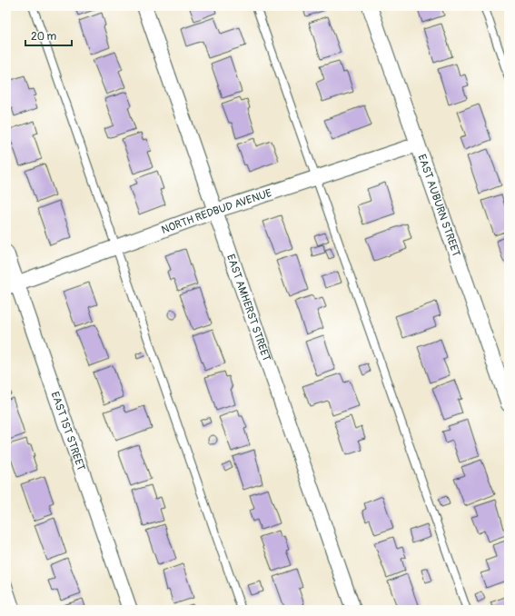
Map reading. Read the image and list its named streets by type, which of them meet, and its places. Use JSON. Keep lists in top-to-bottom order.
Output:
{
  "streets": {
    "street": [
      "EAST AUBURN STREET",
      "NORTH REDBUD AVENUE",
      "EAST AMHERST STREET",
      "EAST 1ST STREET"
    ]
  },
  "crossings": [
    ["EAST AUBURN STREET", "NORTH REDBUD AVENUE"],
    ["NORTH REDBUD AVENUE", "EAST AMHERST STREET"],
    ["NORTH REDBUD AVENUE", "EAST 1ST STREET"]
  ],
  "scale_bar": "20 m"
}
